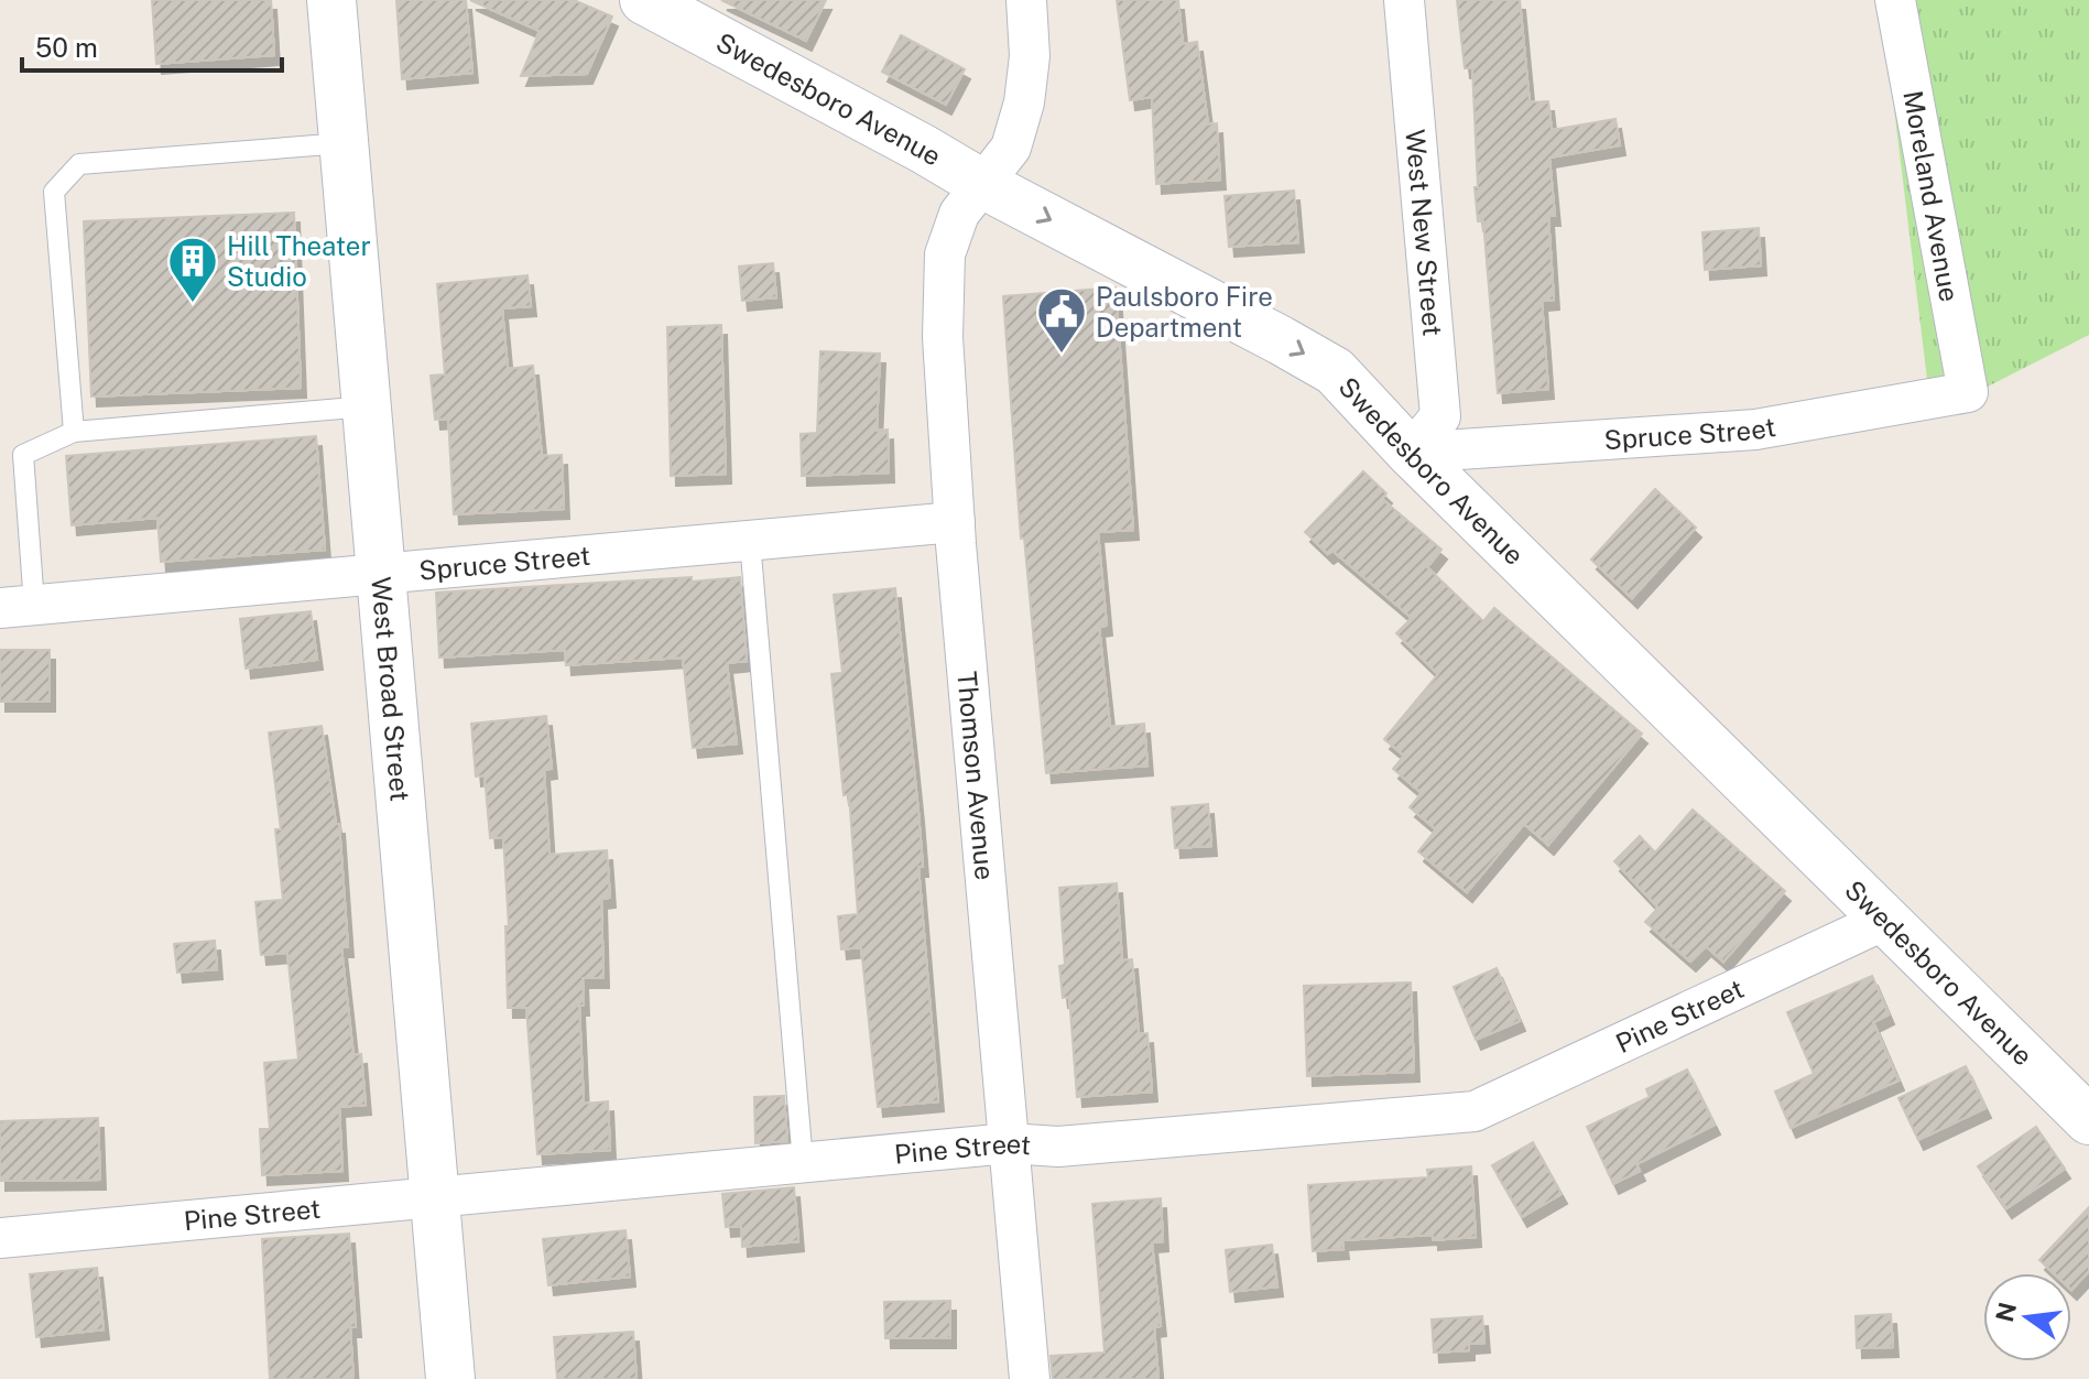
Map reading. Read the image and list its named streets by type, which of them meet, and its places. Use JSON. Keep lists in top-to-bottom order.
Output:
{
  "streets": {
    "street": [
      "Swedesboro Avenue",
      "Moreland Avenue",
      "West New Street",
      "Spruce Street",
      "West Broad Street",
      "Thomson Avenue",
      "Pine Street"
    ]
  },
  "crossings": [
    ["Swedesboro Avenue", "West New Street"],
    ["Swedesboro Avenue", "Spruce Street"],
    ["Swedesboro Avenue", "Thomson Avenue"],
    ["Swedesboro Avenue", "Pine Street"],
    ["Moreland Avenue", "Spruce Street"],
    ["West New Street", "Spruce Street"],
    ["Spruce Street", "West Broad Street"],
    ["Spruce Street", "Thomson Avenue"],
    ["West Broad Street", "Pine Street"],
    ["Thomson Avenue", "Pine Street"]
  ],
  "places": {
    "building": ["Hill Theater Studio"],
    "public building": ["Paulsboro Fire Department"]
  },
  "scale_bar": "50 m",
  "north": "left"
}
